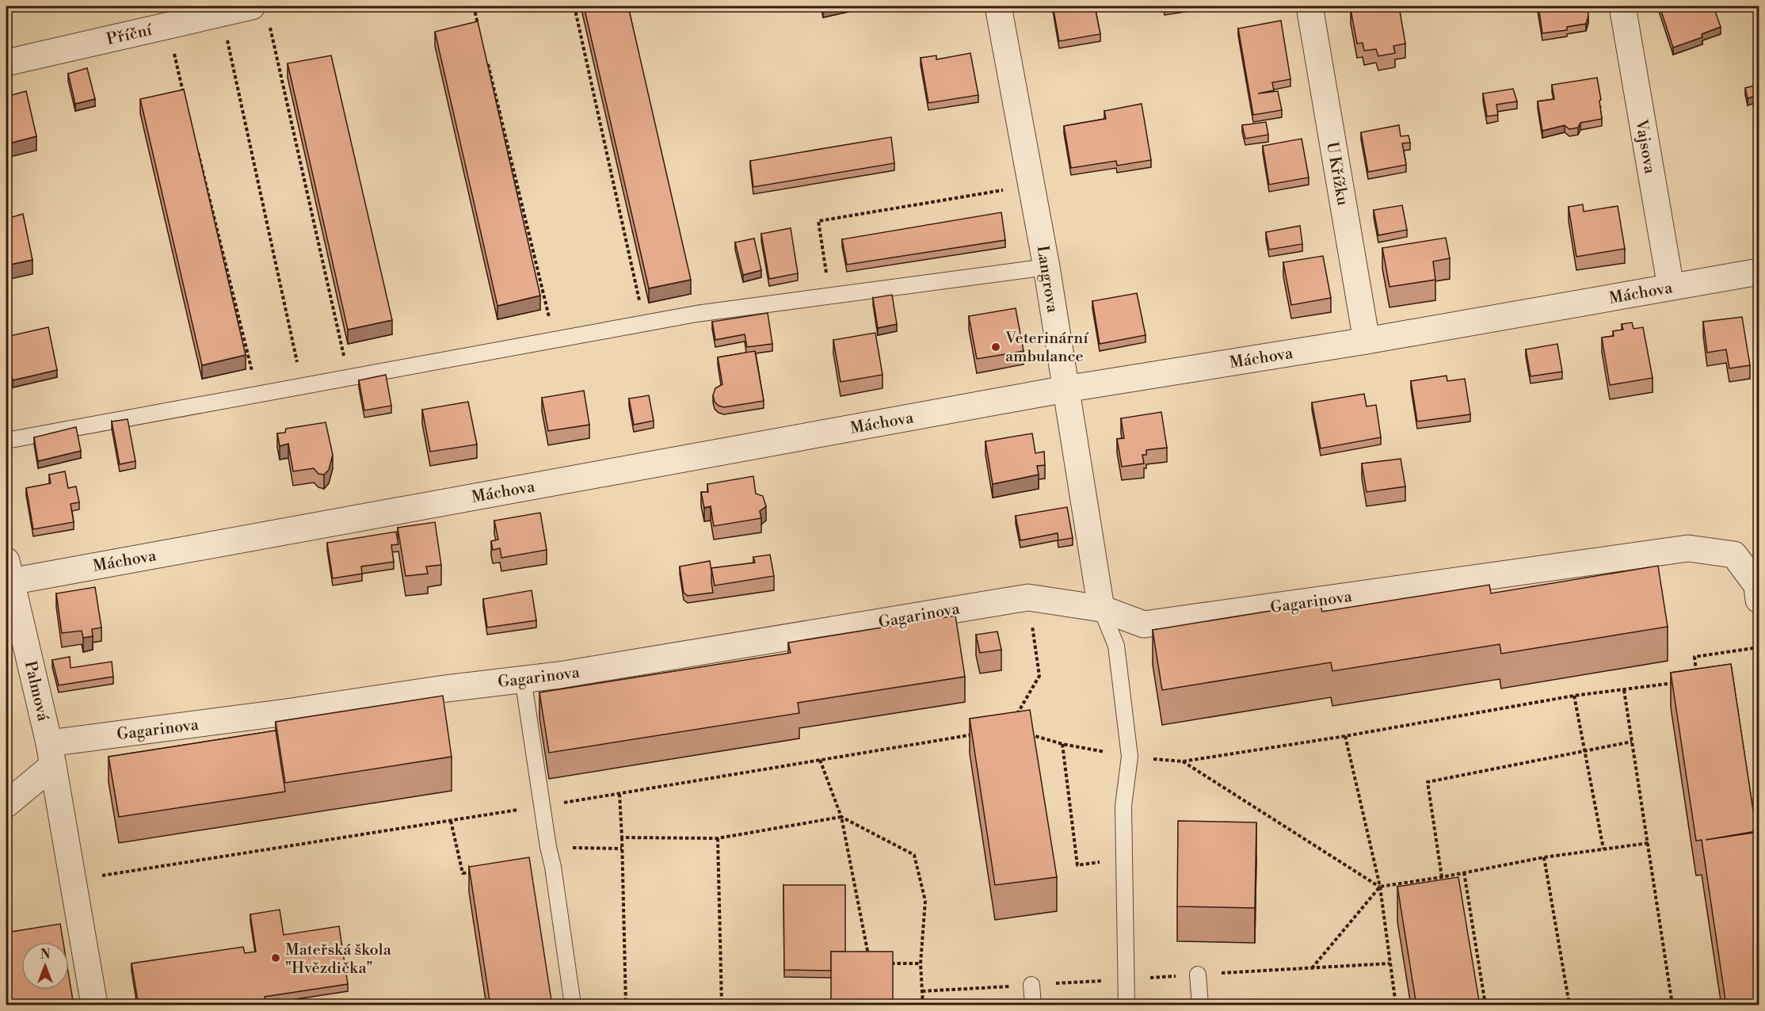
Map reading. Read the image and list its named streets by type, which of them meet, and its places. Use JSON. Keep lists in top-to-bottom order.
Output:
{
  "streets": {
    "street": [
      "Příční",
      "Vajsova",
      "U Křížku",
      "Langrova",
      "Máchova",
      "Gagarinova",
      "Palmová"
    ]
  },
  "crossings": [
    ["Vajsova", "Máchova"],
    ["U Křížku", "Máchova"],
    ["Langrova", "Máchova"],
    ["Langrova", "Gagarinova"],
    ["Máchova", "Palmová"],
    ["Gagarinova", "Palmová"]
  ],
  "places": ["Veterinární ambulance", "Mateřská škola \"Hvězdička\""],
  "north": "top"
}
